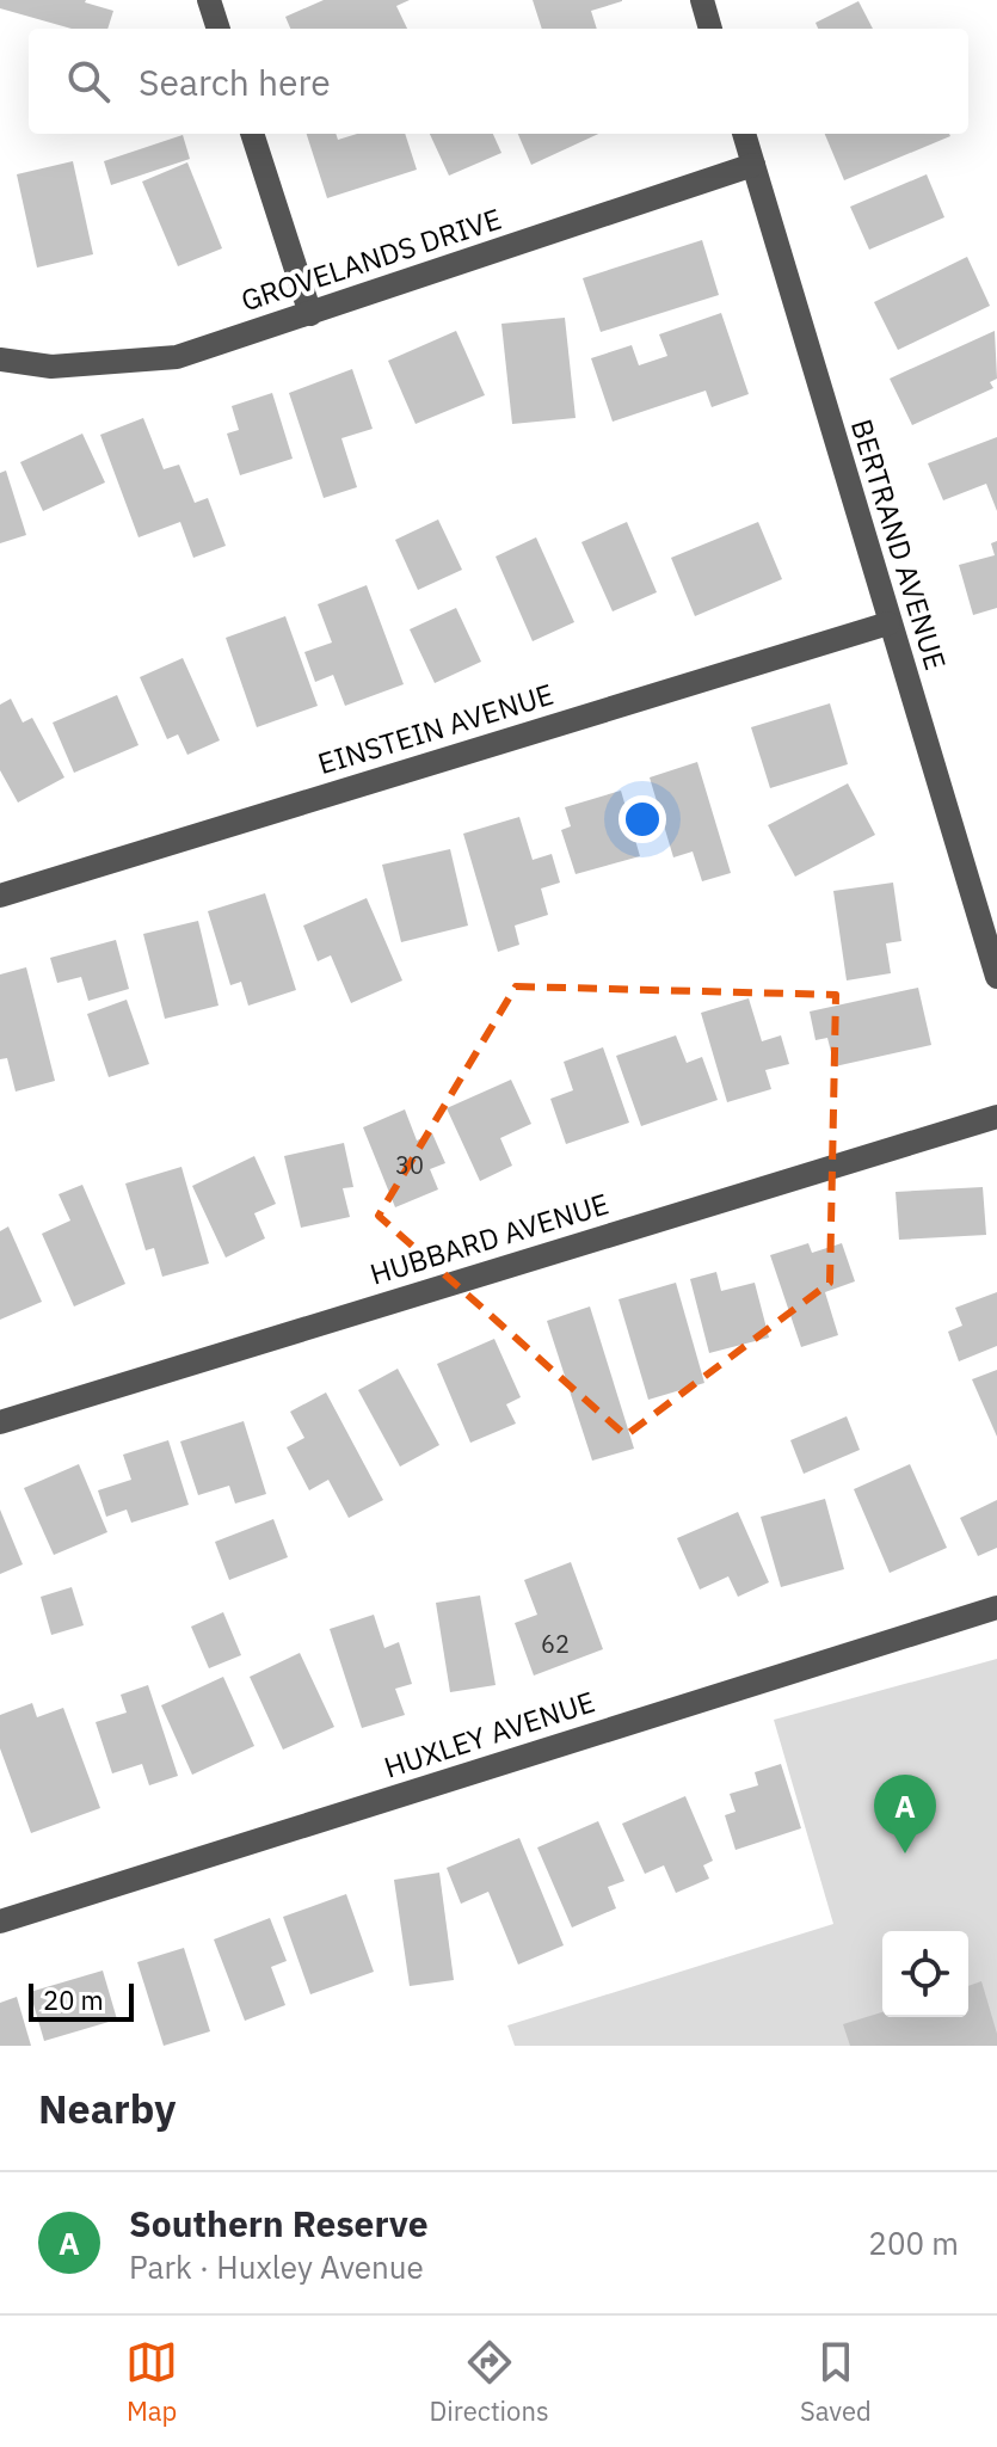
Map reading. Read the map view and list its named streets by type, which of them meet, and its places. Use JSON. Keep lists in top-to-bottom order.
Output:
{
  "streets": {
    "street": [
      "GROVELANDS DRIVE",
      "BERTRAND AVENUE",
      "EINSTEIN AVENUE",
      "HUBBARD AVENUE",
      "HUXLEY AVENUE"
    ]
  },
  "crossings": [
    ["GROVELANDS DRIVE", "BERTRAND AVENUE"],
    ["BERTRAND AVENUE", "EINSTEIN AVENUE"]
  ],
  "house_numbers": ["30", "62"],
  "scale_bar": "20 m",
  "page": {
    "search": "Search here",
    "pins": "A",
    "scale": "20 m",
    "heading": "Nearby",
    "list": [
      {
        "mark": "A",
        "name": "Southern Reserve",
        "note": "Park · Huxley Avenue",
        "value": "200 m"
      }
    ],
    "nav": ["Map", "Directions", "Saved"]
  }
}
